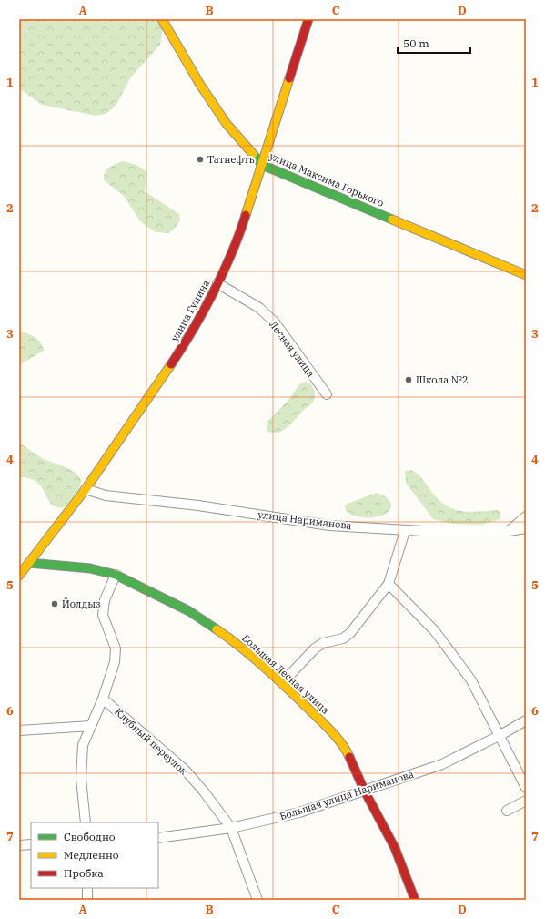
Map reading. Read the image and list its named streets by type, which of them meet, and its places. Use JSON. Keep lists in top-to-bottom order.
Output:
{
  "streets": {
    "street": [
      "улица Максима Горького",
      "улица Гунина",
      "Лесная улица",
      "улица Нариманова",
      "Большая Лесная улица",
      "Клубный переулок",
      "Большая улица Нариманова"
    ]
  },
  "crossings": [
    ["улица Максима Горького", "улица Гунина"],
    ["улица Гунина", "Лесная улица"],
    ["улица Гунина", "улица Нариманова"],
    ["улица Гунина", "Большая Лесная улица"],
    ["Большая Лесная улица", "Большая улица Нариманова"],
    ["Клубный переулок", "Большая улица Нариманова"]
  ],
  "places": ["Татнефть", "Школа №2", "Йолдыз"],
  "legend": ["Свободно", "Медленно", "Пробка"],
  "scale_bar": "50 m",
  "grid": {
    "columns": [
      "A",
      "B",
      "C",
      "D"
    ],
    "rows": [
      "1",
      "2",
      "3",
      "4",
      "5",
      "6",
      "7"
    ]
  }
}
